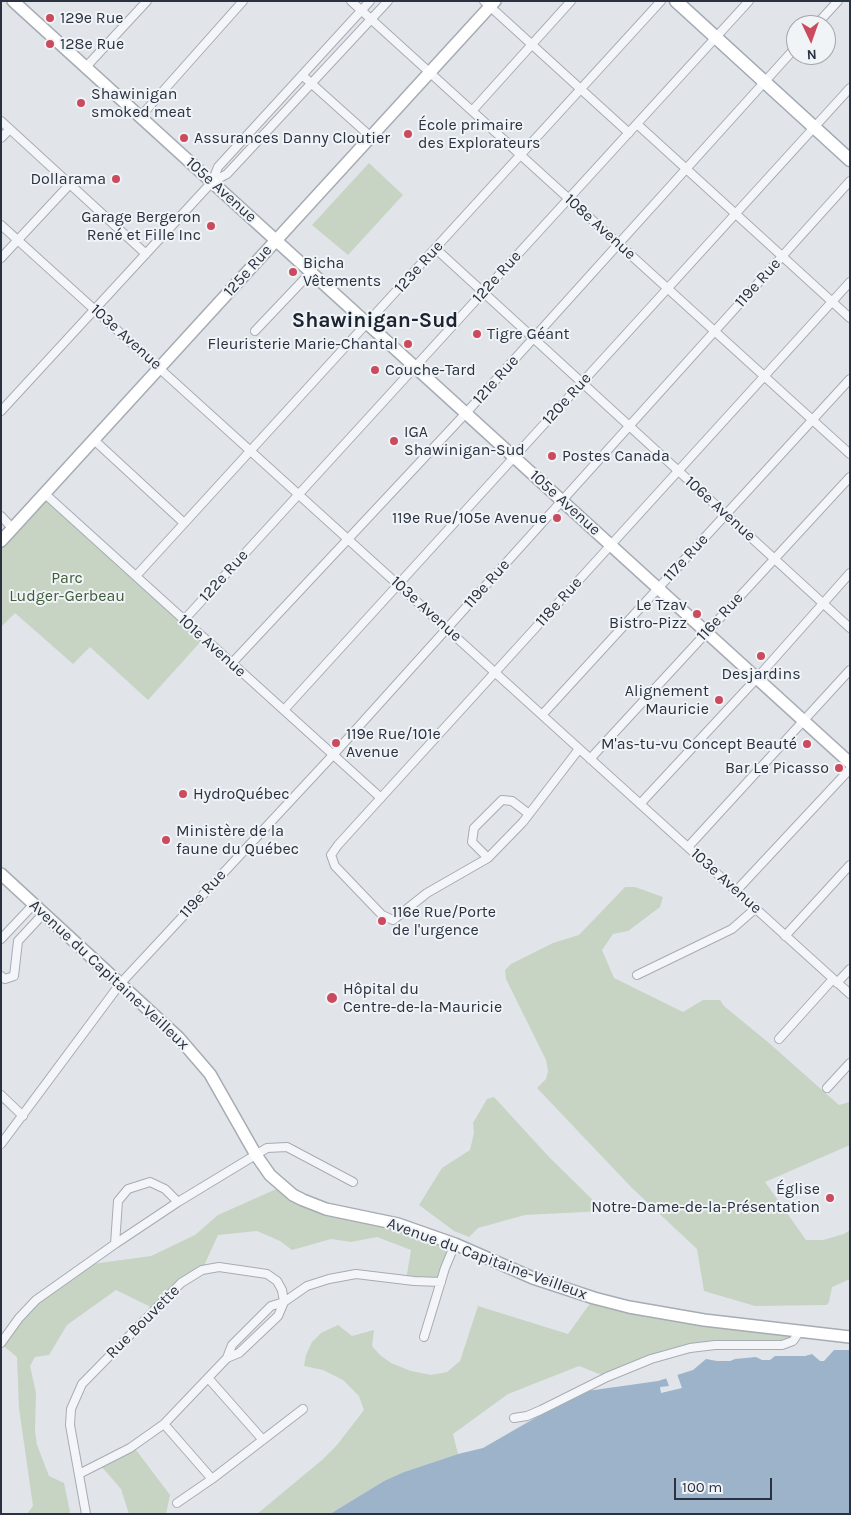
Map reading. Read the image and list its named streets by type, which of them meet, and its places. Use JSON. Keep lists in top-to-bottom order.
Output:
{
  "streets": {
    "street": [
      "105e Avenue",
      "108e Avenue",
      "123e Rue",
      "125e Rue",
      "122e Rue",
      "119e Rue",
      "103e Avenue",
      "121e Rue",
      "120e Rue",
      "106e Avenue",
      "117e Rue",
      "118e Rue",
      "116e Rue",
      "101e Avenue",
      "Avenue du Capitaine-Veilleux",
      "Rue Bouvette"
    ]
  },
  "crossings": [
    ["105e Avenue", "123e Rue"],
    ["105e Avenue", "125e Rue"],
    ["105e Avenue", "122e Rue"],
    ["105e Avenue", "119e Rue"],
    ["105e Avenue", "121e Rue"],
    ["105e Avenue", "120e Rue"],
    ["105e Avenue", "117e Rue"],
    ["105e Avenue", "118e Rue"],
    ["105e Avenue", "116e Rue"],
    ["108e Avenue", "123e Rue"],
    ["108e Avenue", "125e Rue"],
    ["108e Avenue", "122e Rue"],
    ["108e Avenue", "119e Rue"],
    ["108e Avenue", "121e Rue"],
    ["108e Avenue", "120e Rue"],
    ["108e Avenue", "117e Rue"],
    ["108e Avenue", "118e Rue"],
    ["123e Rue", "103e Avenue"],
    ["123e Rue", "106e Avenue"],
    ["123e Rue", "101e Avenue"],
    ["125e Rue", "103e Avenue"],
    ["125e Rue", "101e Avenue"],
    ["122e Rue", "103e Avenue"],
    ["122e Rue", "106e Avenue"],
    ["122e Rue", "101e Avenue"],
    ["119e Rue", "103e Avenue"],
    ["119e Rue", "106e Avenue"],
    ["119e Rue", "101e Avenue"],
    ["119e Rue", "Avenue du Capitaine-Veilleux"],
    ["103e Avenue", "121e Rue"],
    ["103e Avenue", "120e Rue"],
    ["103e Avenue", "117e Rue"],
    ["103e Avenue", "118e Rue"],
    ["103e Avenue", "116e Rue"],
    ["121e Rue", "106e Avenue"],
    ["121e Rue", "101e Avenue"],
    ["120e Rue", "106e Avenue"],
    ["120e Rue", "101e Avenue"],
    ["106e Avenue", "117e Rue"],
    ["106e Avenue", "118e Rue"],
    ["106e Avenue", "116e Rue"],
    ["118e Rue", "101e Avenue"]
  ],
  "districts": ["Shawinigan-Sud"],
  "parks": ["Parc Ludger-Gerbeau"],
  "places": [
    "129e Rue",
    "128e Rue",
    "Shawinigan smoked meat",
    "École primaire des Explorateurs",
    "Assurances Danny Cloutier",
    "Dollarama",
    "Garage Bergeron René et Fille Inc",
    "Bicha Vêtements",
    "Tigre Géant",
    "Fleuristerie Marie-Chantal",
    "Couche-Tard",
    "IGA Shawinigan-Sud",
    "Postes Canada",
    "119e Rue/105e Avenue",
    "Le Tzav Bistro-Pizz",
    "Desjardins",
    "Alignement Mauricie",
    "119e Rue/101e Avenue",
    "M'as-tu-vu Concept Beauté",
    "Bar Le Picasso",
    "HydroQuébec",
    "Ministère de la faune du Québec",
    "116e Rue/Porte de l'urgence",
    "Hôpital du Centre-de-la-Mauricie",
    "Église Notre-Dame-de-la-Présentation"
  ],
  "scale_bar": "100 m",
  "north": "bottom"
}
